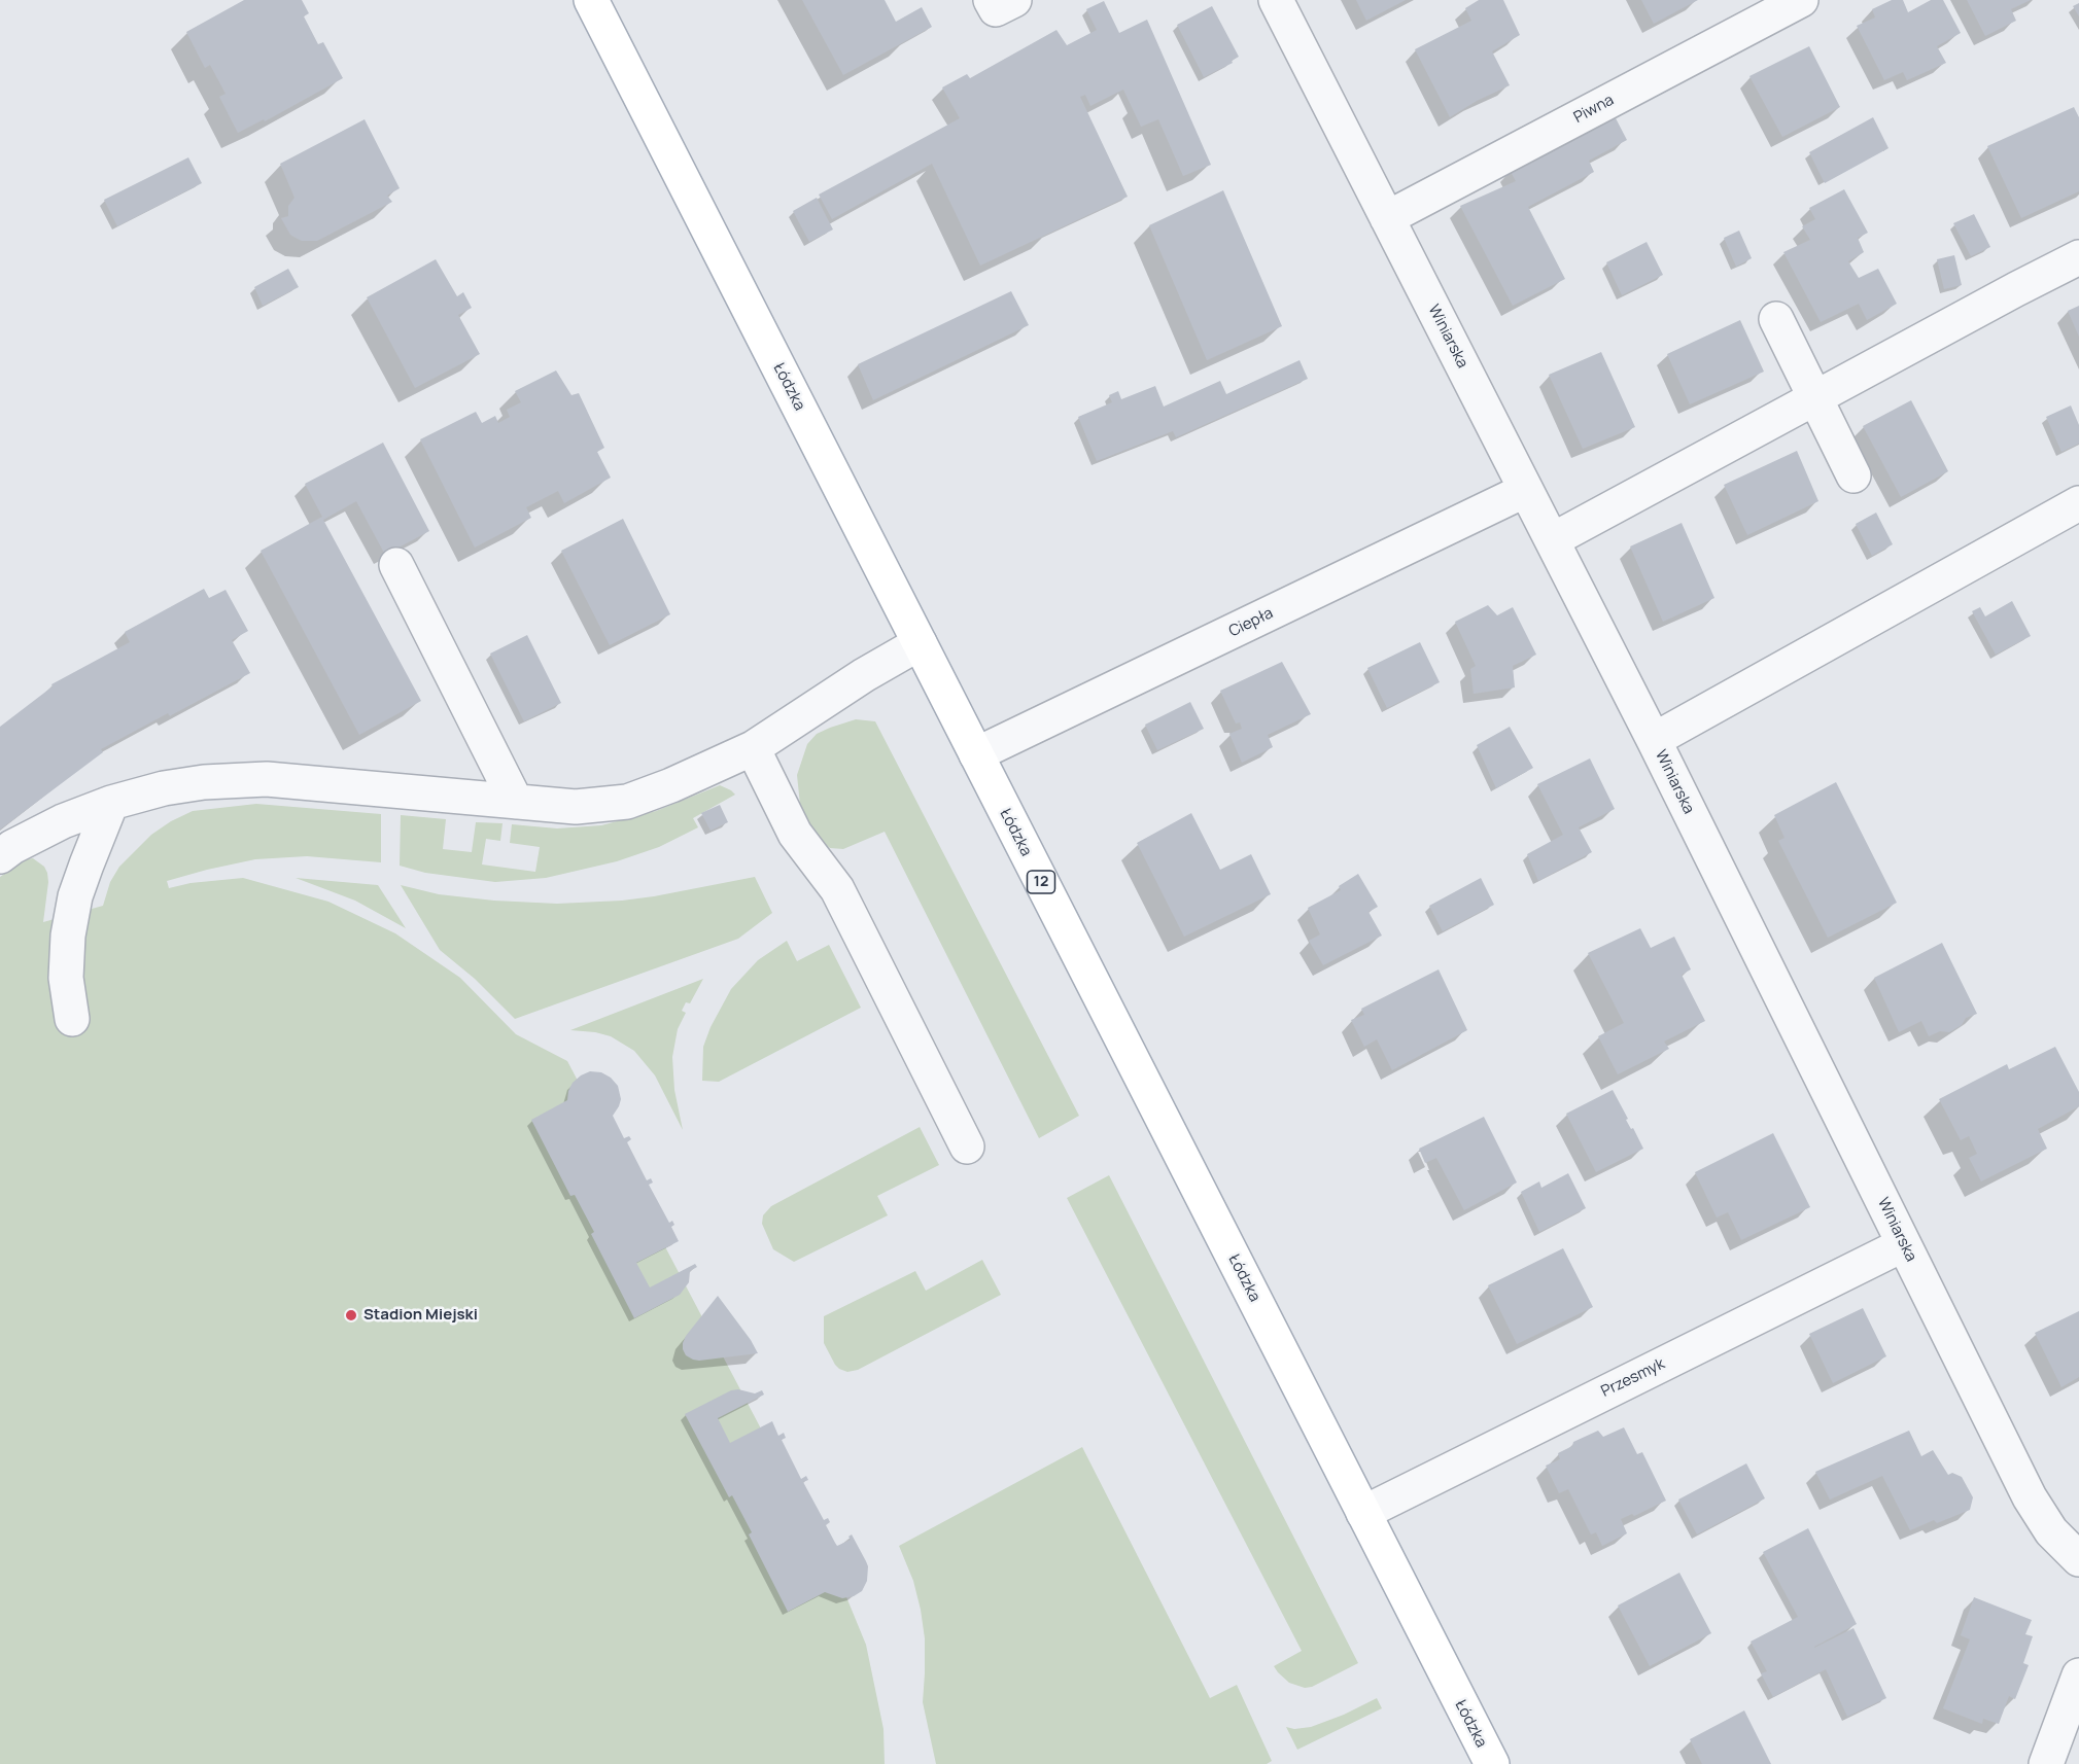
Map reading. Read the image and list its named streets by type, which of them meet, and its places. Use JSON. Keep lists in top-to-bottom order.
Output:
{
  "streets": {
    "main road": ["Łódzka", "12"],
    "street": [
      "Piwna",
      "Winiarska",
      "Ciepła",
      "Przesmyk"
    ]
  },
  "crossings": [
    ["Piwna", "Winiarska"],
    ["Winiarska", "Ciepła"],
    ["Winiarska", "Przesmyk"],
    ["Łódzka", "Ciepła"],
    ["Łódzka", "Przesmyk"]
  ],
  "places": ["Stadion Miejski"]
}
